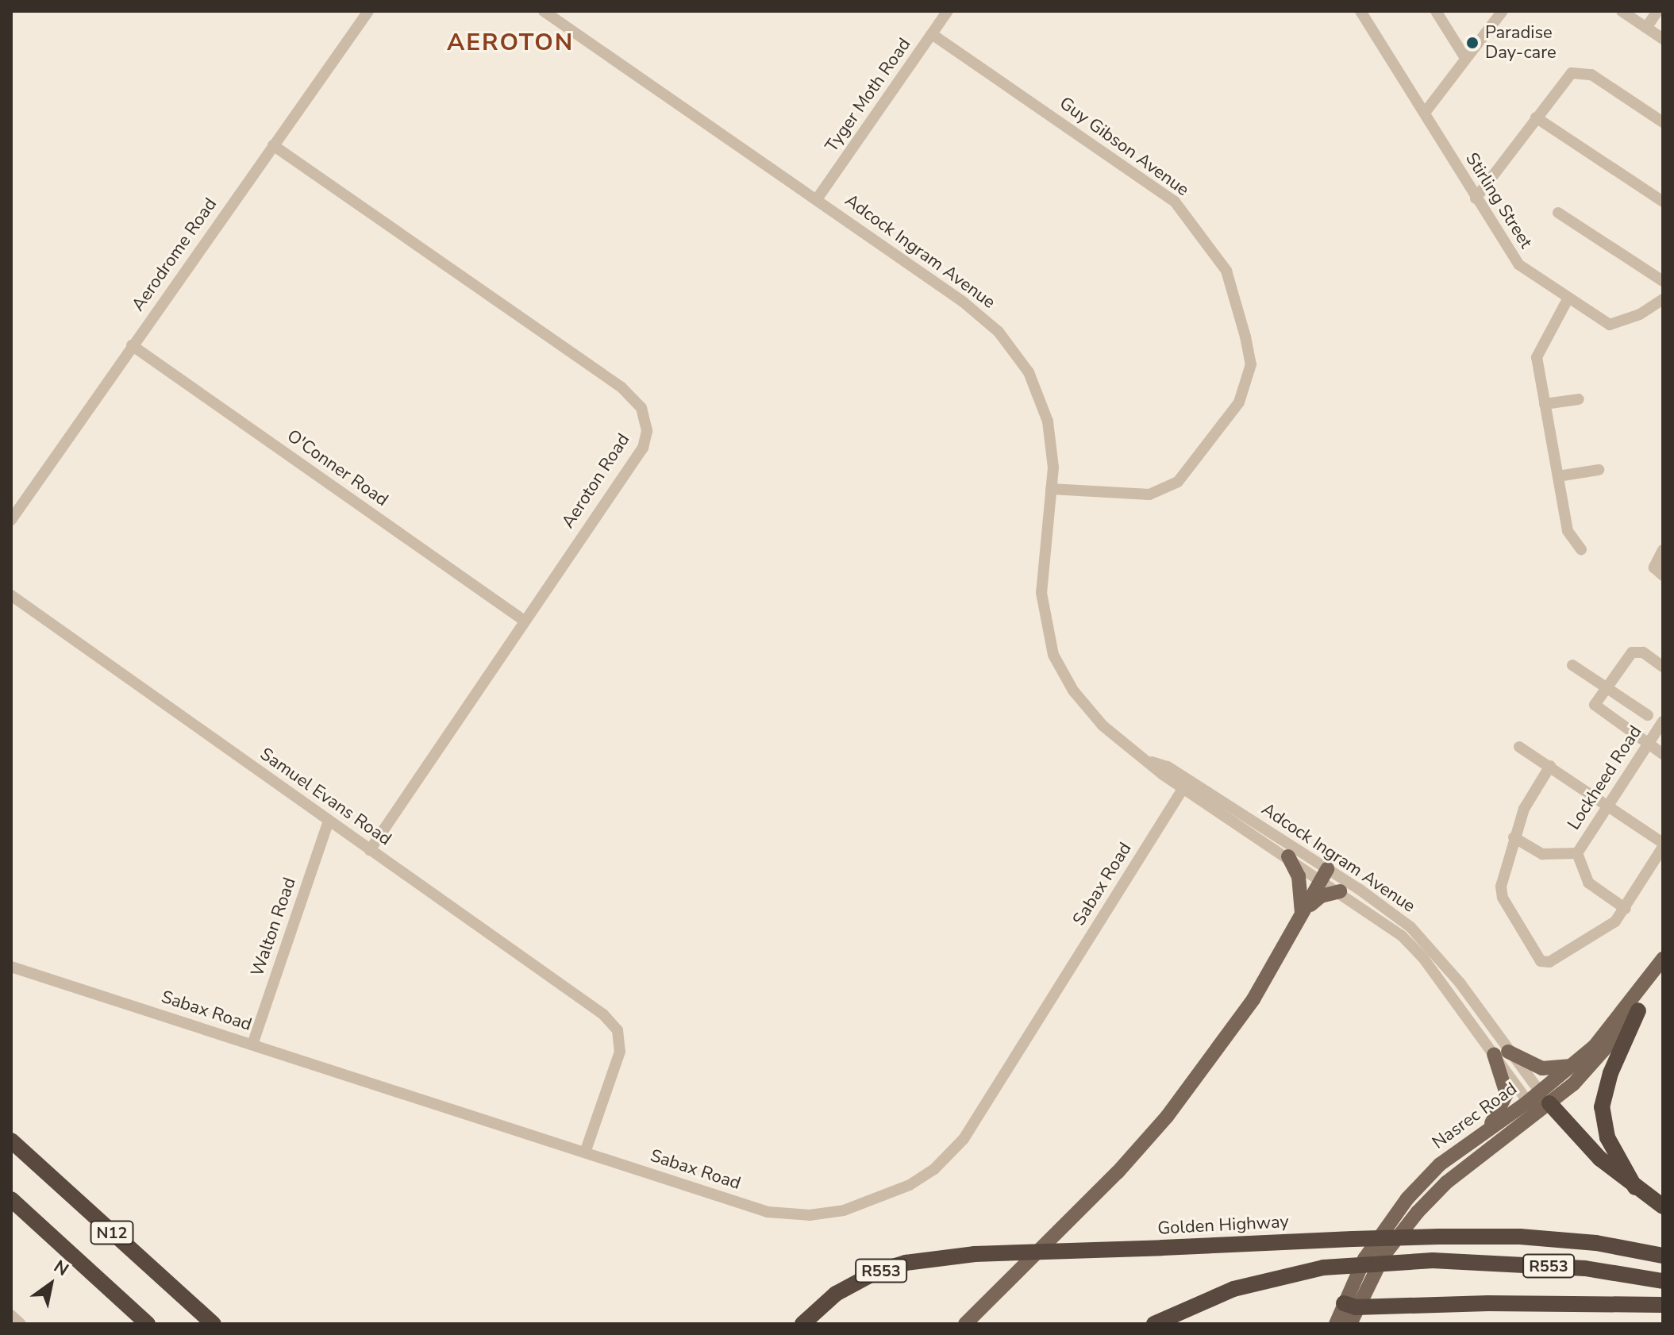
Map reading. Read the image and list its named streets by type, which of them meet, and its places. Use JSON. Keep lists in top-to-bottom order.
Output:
{
  "streets": {
    "highway": ["Golden Highway", "N12", "R553"],
    "main road": ["Nasrec Road"],
    "street": [
      "Tyger Moth Road",
      "Guy Gibson Avenue",
      "Stirling Street",
      "Adcock Ingram Avenue",
      "Aerodrome Road",
      "O'Conner Road",
      "Aeroton Road",
      "Lockheed Road",
      "Samuel Evans Road",
      "Sabax Road",
      "Walton Road"
    ]
  },
  "crossings": [
    ["Tyger Moth Road", "Guy Gibson Avenue"],
    ["Tyger Moth Road", "Adcock Ingram Avenue"],
    ["Guy Gibson Avenue", "Adcock Ingram Avenue"],
    ["Adcock Ingram Avenue", "Sabax Road"],
    ["Adcock Ingram Avenue", "Nasrec Road"],
    ["Aerodrome Road", "O'Conner Road"],
    ["Aerodrome Road", "Aeroton Road"],
    ["O'Conner Road", "Aeroton Road"],
    ["Aeroton Road", "Samuel Evans Road"],
    ["Samuel Evans Road", "Sabax Road"],
    ["Samuel Evans Road", "Walton Road"],
    ["Sabax Road", "Walton Road"]
  ],
  "districts": ["AEROTON"],
  "places": ["Paradise Day-care"],
  "north": "top right"
}
